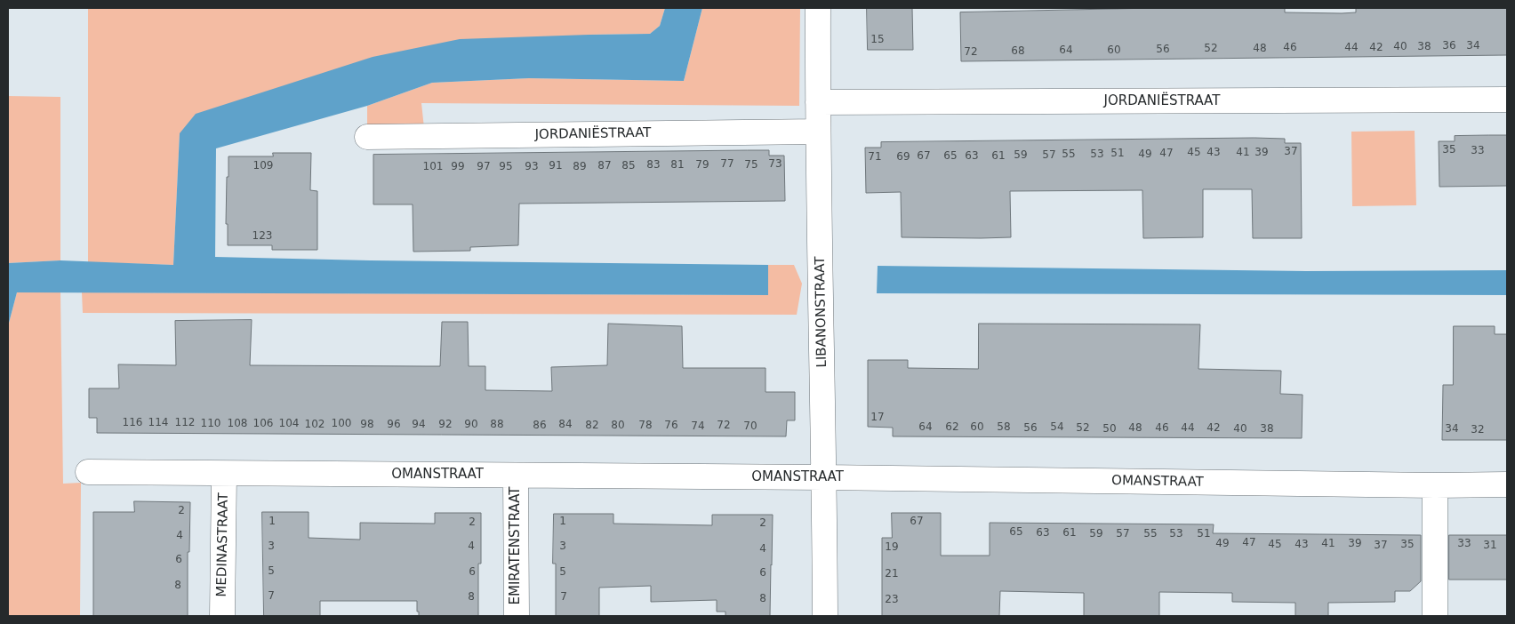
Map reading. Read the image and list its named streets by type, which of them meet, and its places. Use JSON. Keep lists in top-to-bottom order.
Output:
{
  "streets": {
    "street": [
      "JORDANIËSTRAAT",
      "LIBANONSTRAAT",
      "OMANSTRAAT",
      "MEDINASTRAAT",
      "EMIRATENSTRAAT"
    ]
  },
  "crossings": [
    ["JORDANIËSTRAAT", "LIBANONSTRAAT"],
    ["LIBANONSTRAAT", "OMANSTRAAT"],
    ["OMANSTRAAT", "MEDINASTRAAT"],
    ["OMANSTRAAT", "EMIRATENSTRAAT"]
  ],
  "house_numbers": [
    "15",
    "36",
    "34",
    "40",
    "38",
    "46",
    "44",
    "42",
    "52",
    "48",
    "56",
    "64",
    "60",
    "68",
    "72",
    "35",
    "33",
    "37",
    "45",
    "43",
    "41",
    "39",
    "51",
    "47",
    "55",
    "53",
    "49",
    "59",
    "57",
    "67",
    "65",
    "63",
    "61",
    "71",
    "69",
    "77",
    "73",
    "83",
    "81",
    "79",
    "75",
    "109",
    "91",
    "87",
    "85",
    "101",
    "99",
    "97",
    "95",
    "93",
    "89",
    "123",
    "17",
    "116",
    "114",
    "112",
    "110",
    "108",
    "106",
    "104",
    "100",
    "102",
    "98",
    "96",
    "94",
    "92",
    "90",
    "88",
    "84",
    "86",
    "82",
    "80",
    "78",
    "76",
    "72",
    "74",
    "70",
    "64",
    "62",
    "60",
    "58",
    "54",
    "56",
    "52",
    "48",
    "46",
    "44",
    "42",
    "50",
    "40",
    "38",
    "34",
    "32",
    "2",
    "1",
    "1",
    "67",
    "2",
    "2",
    "65",
    "63",
    "61",
    "59",
    "57",
    "55",
    "53",
    "51",
    "4",
    "47",
    "49",
    "41",
    "39",
    "33",
    "45",
    "43",
    "35",
    "37",
    "31",
    "3",
    "4",
    "3",
    "19",
    "4",
    "6",
    "5",
    "6",
    "5",
    "6",
    "21",
    "8",
    "7",
    "8",
    "7",
    "8",
    "23"
  ]
}
